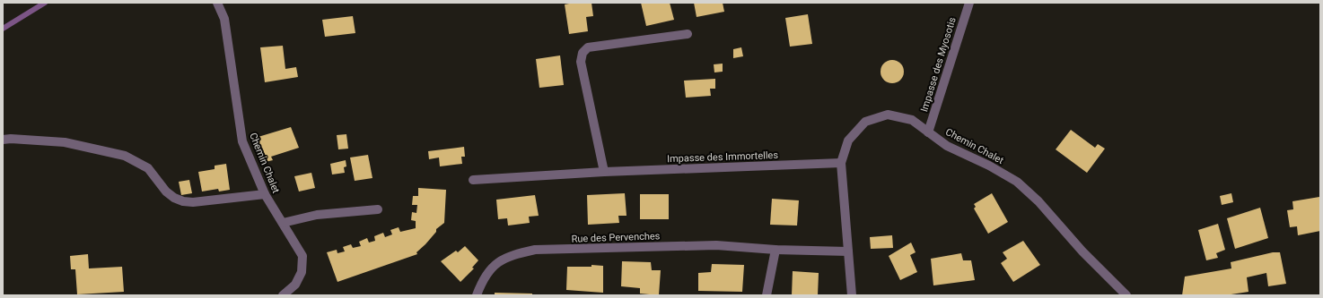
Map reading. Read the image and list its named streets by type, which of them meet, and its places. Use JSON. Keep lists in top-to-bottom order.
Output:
{
  "streets": {
    "street": [
      "Impasse des Myosotis",
      "Chemin Chalet",
      "Impasse des Immortelles",
      "Rue des Pervenches"
    ]
  },
  "crossings": [
    ["Impasse des Myosotis", "Chemin Chalet"],
    ["Chemin Chalet", "Impasse des Immortelles"],
    ["Chemin Chalet", "Rue des Pervenches"]
  ]
}
